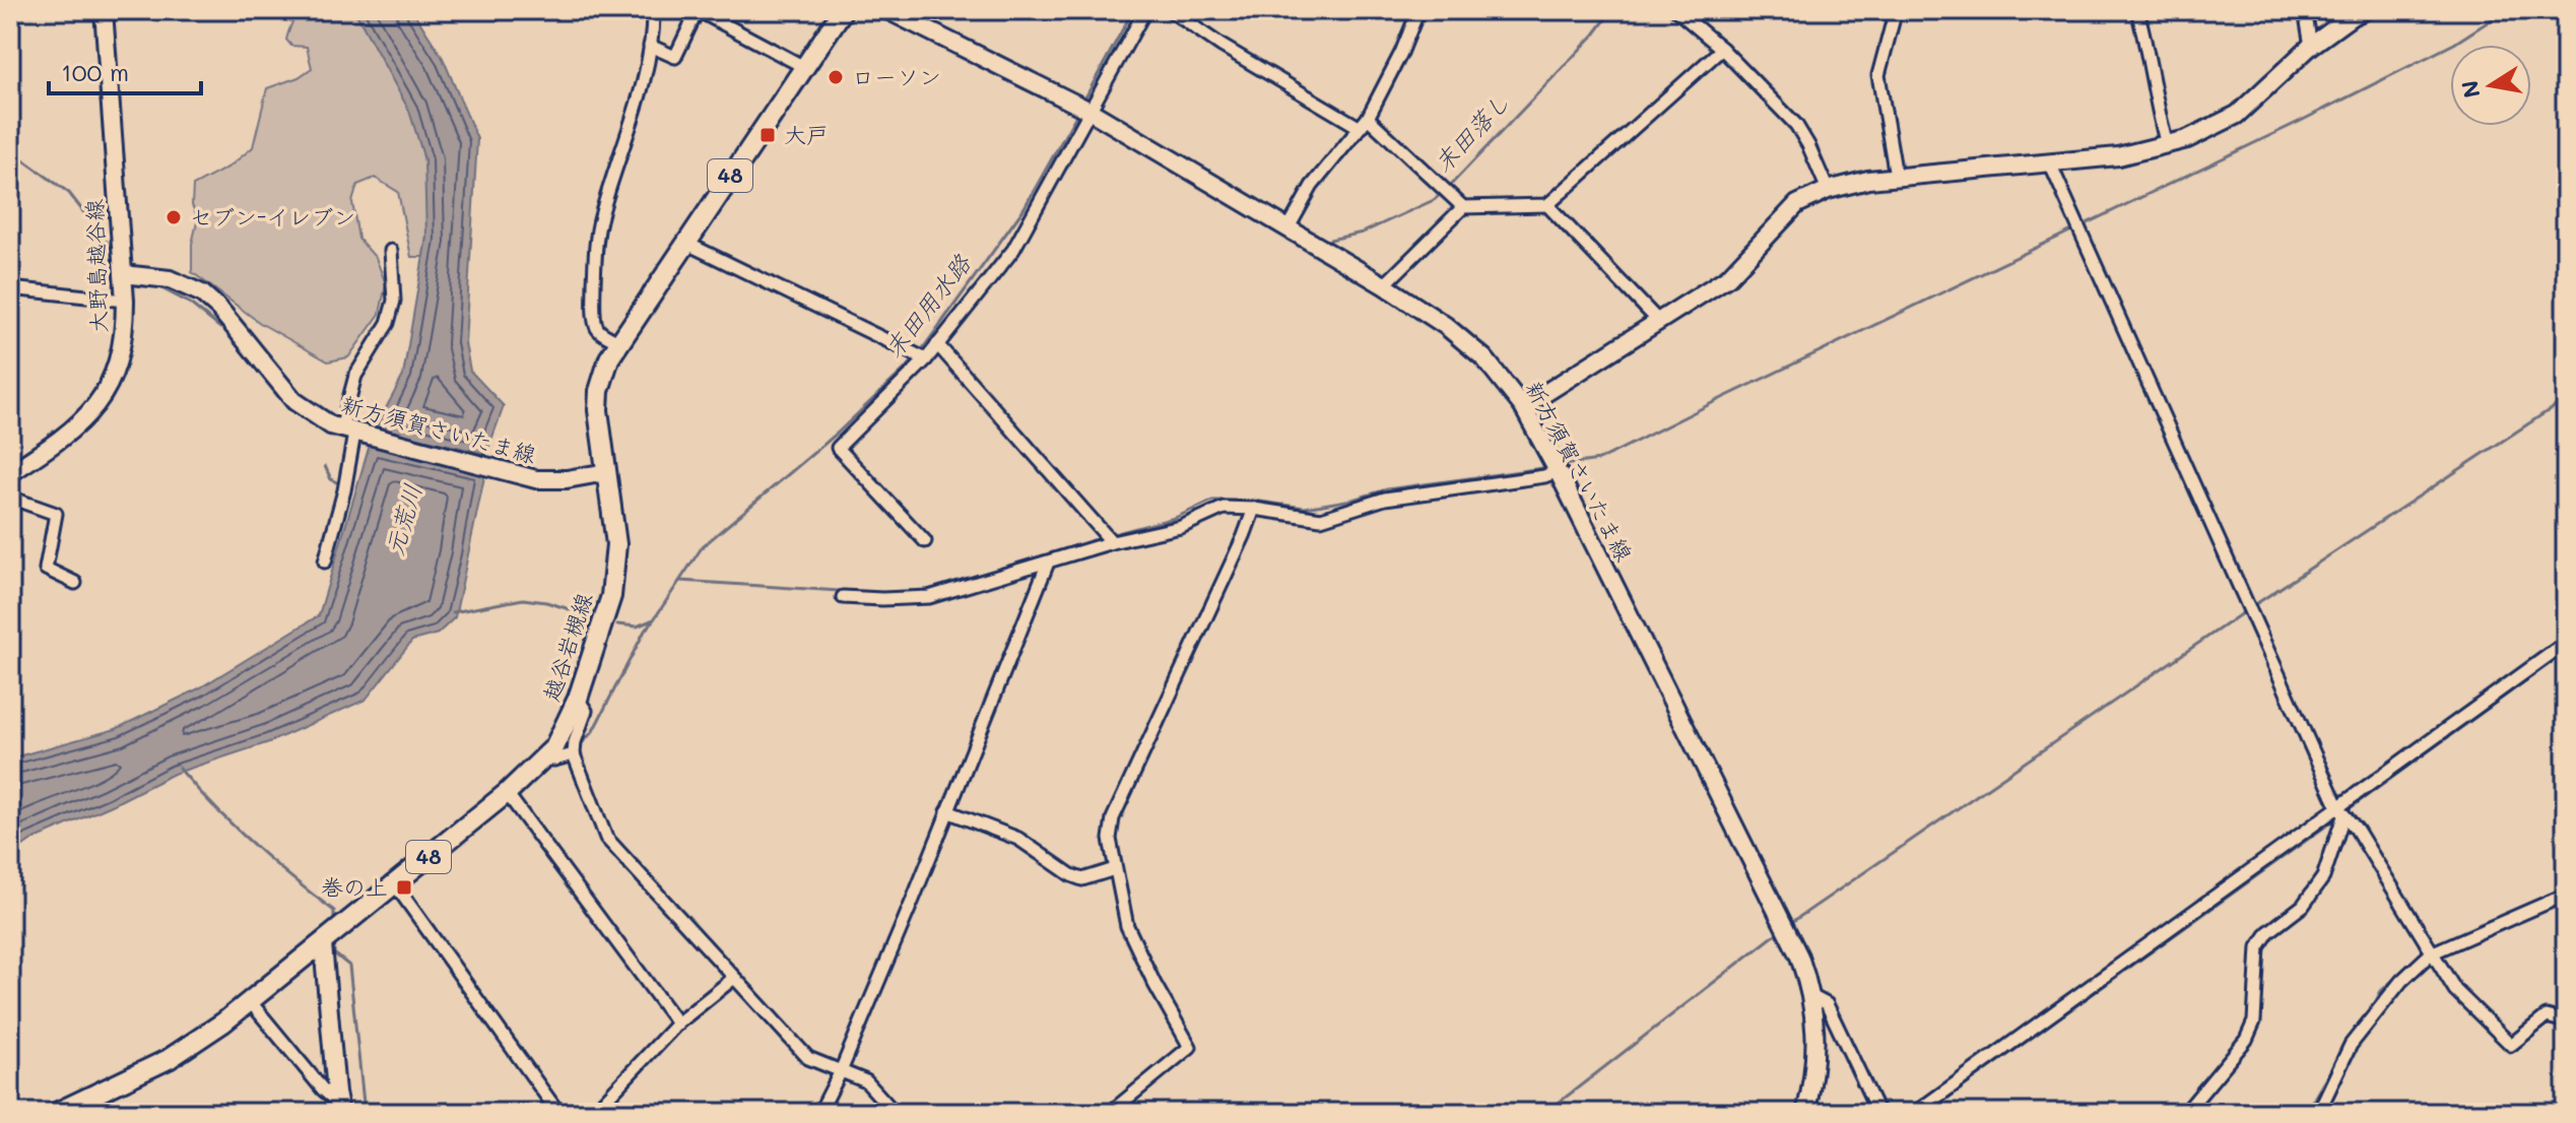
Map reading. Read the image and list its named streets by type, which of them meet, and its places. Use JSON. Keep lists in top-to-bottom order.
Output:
{
  "streets": {
    "main road": [
      "48",
      "大野島越谷線",
      "新方須賀さいたま線",
      "越谷岩槻線"
    ]
  },
  "crossings": [
    ["大野島越谷線", "新方須賀さいたま線"],
    ["新方須賀さいたま線", "越谷岩槻線"]
  ],
  "water": ["末田落し", "末田用水路", "元荒川"],
  "places": {
    "other": ["ローソン", "セブン-イレブン"],
    "transit": ["大戸", "巻の上"]
  },
  "scale_bar": "100 m",
  "north": "left"
}
